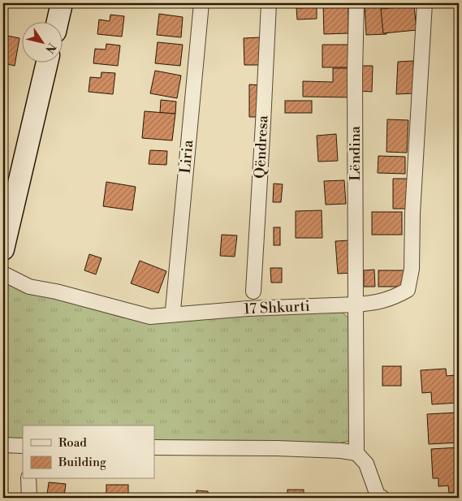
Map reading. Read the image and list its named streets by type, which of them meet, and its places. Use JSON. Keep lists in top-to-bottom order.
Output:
{
  "streets": {
    "street": [
      "Qëndresa",
      "Lëndina",
      "Liria",
      "17 Shkurti"
    ]
  },
  "crossings": [
    ["Lëndina", "17 Shkurti"]
  ],
  "legend": ["Road", "Building"],
  "north": "bottom right"
}
